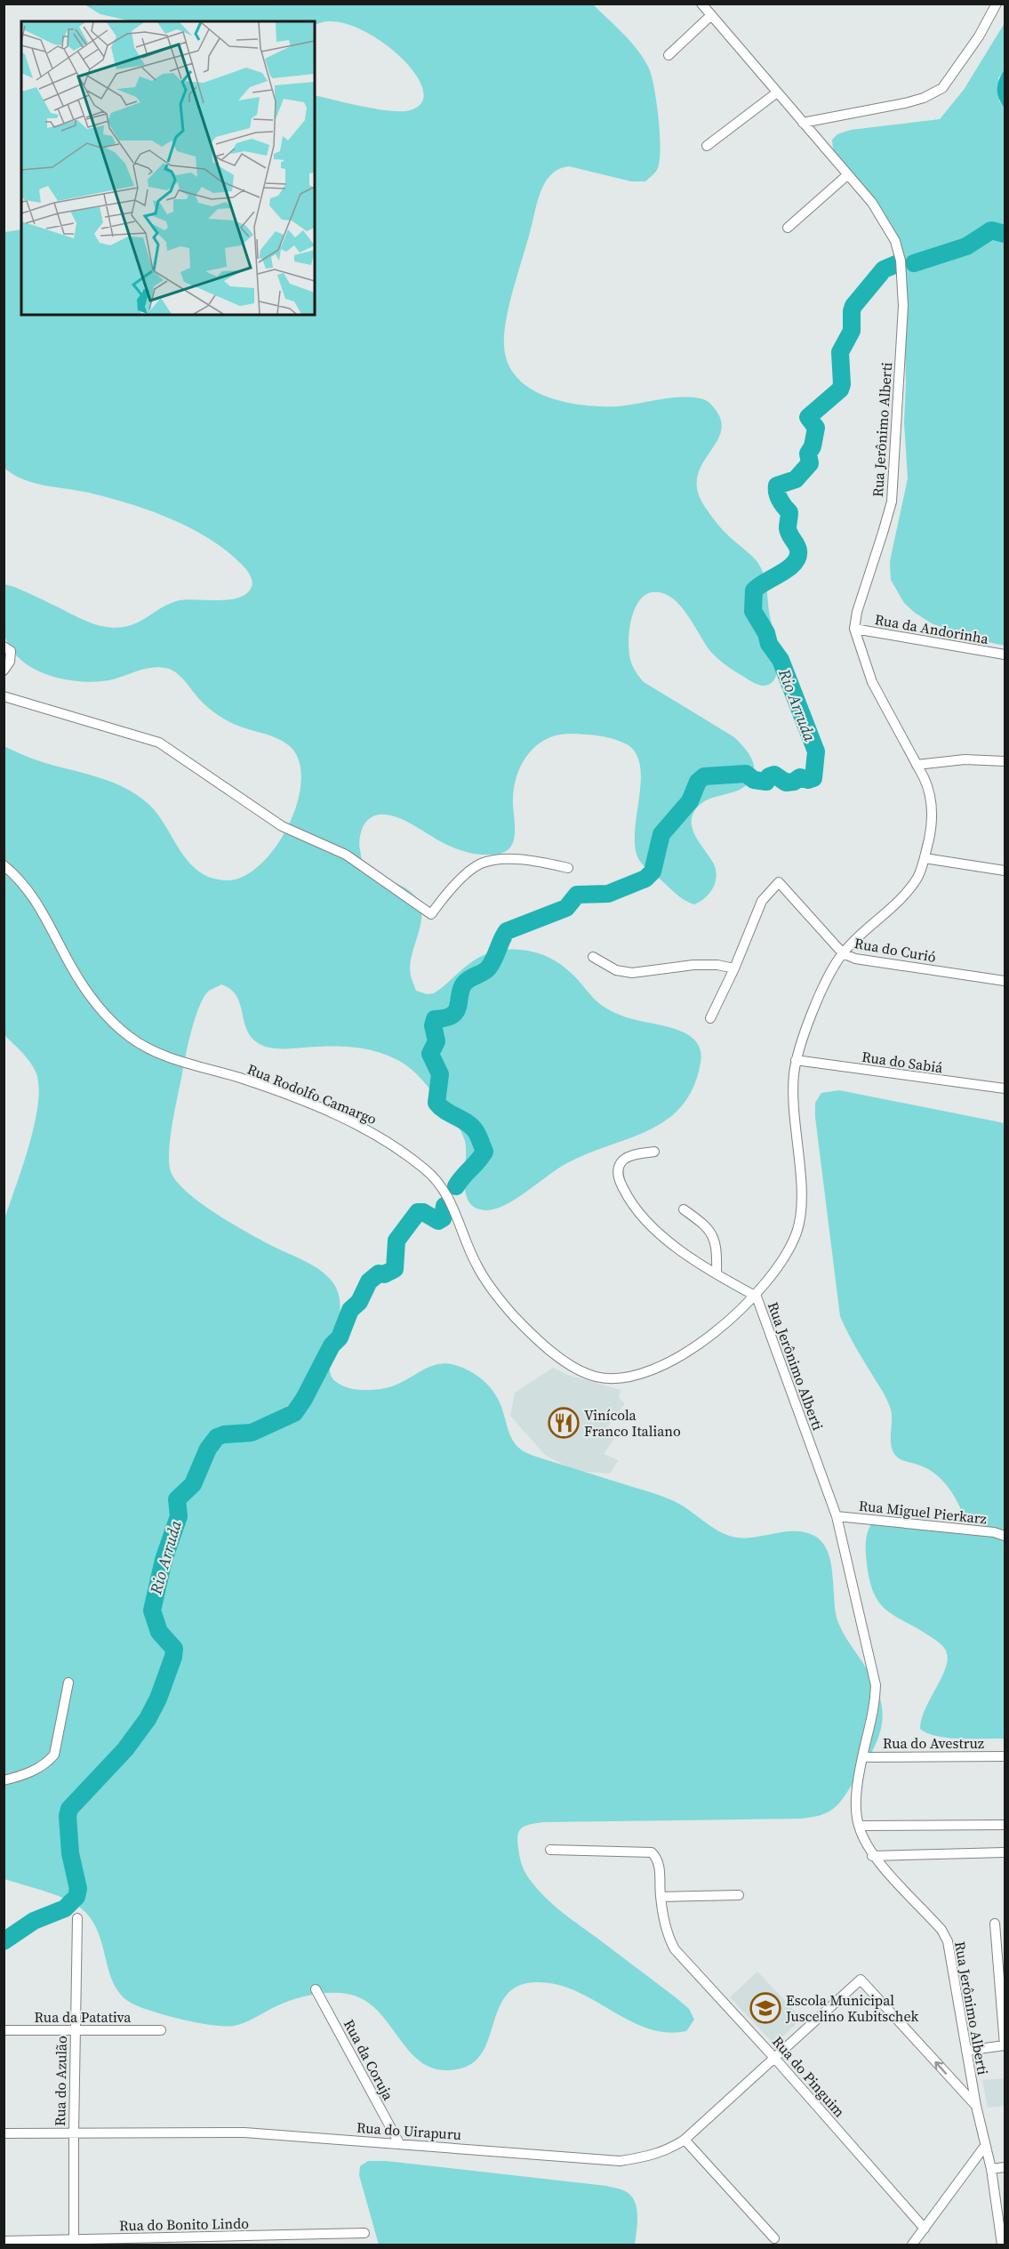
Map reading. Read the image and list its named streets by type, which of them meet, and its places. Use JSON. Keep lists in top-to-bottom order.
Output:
{
  "streets": {
    "street": [
      "Rua Jerônimo Alberti",
      "Rua da Andorinha",
      "Rua do Curió",
      "Rua do Sabiá",
      "Rua Rodolfo Camargo",
      "Rua Miguel Pierkarz",
      "Rua do Avestruz",
      "Rua da Patativa",
      "Rua da Coruja",
      "Rua do Pinguim",
      "Rua do Azulão",
      "Rua do Uirapuru",
      "Rua do Bonito Lindo"
    ]
  },
  "crossings": [
    ["Rua Jerônimo Alberti", "Rua da Andorinha"],
    ["Rua Jerônimo Alberti", "Rua do Curió"],
    ["Rua Jerônimo Alberti", "Rua do Sabiá"],
    ["Rua Jerônimo Alberti", "Rua Rodolfo Camargo"],
    ["Rua Jerônimo Alberti", "Rua Miguel Pierkarz"],
    ["Rua Jerônimo Alberti", "Rua do Avestruz"],
    ["Rua Jerônimo Alberti", "Rua do Uirapuru"],
    ["Rua da Patativa", "Rua do Azulão"],
    ["Rua da Coruja", "Rua do Uirapuru"],
    ["Rua do Pinguim", "Rua do Uirapuru"],
    ["Rua do Azulão", "Rua do Uirapuru"],
    ["Rua do Azulão", "Rua do Bonito Lindo"]
  ],
  "water": ["Rio Arruda"],
  "places": {
    "restaurant": ["Vinícola Franco Italiano"],
    "school or university": ["Escola Municipal Juscelino Kubitschek"]
  }
}
